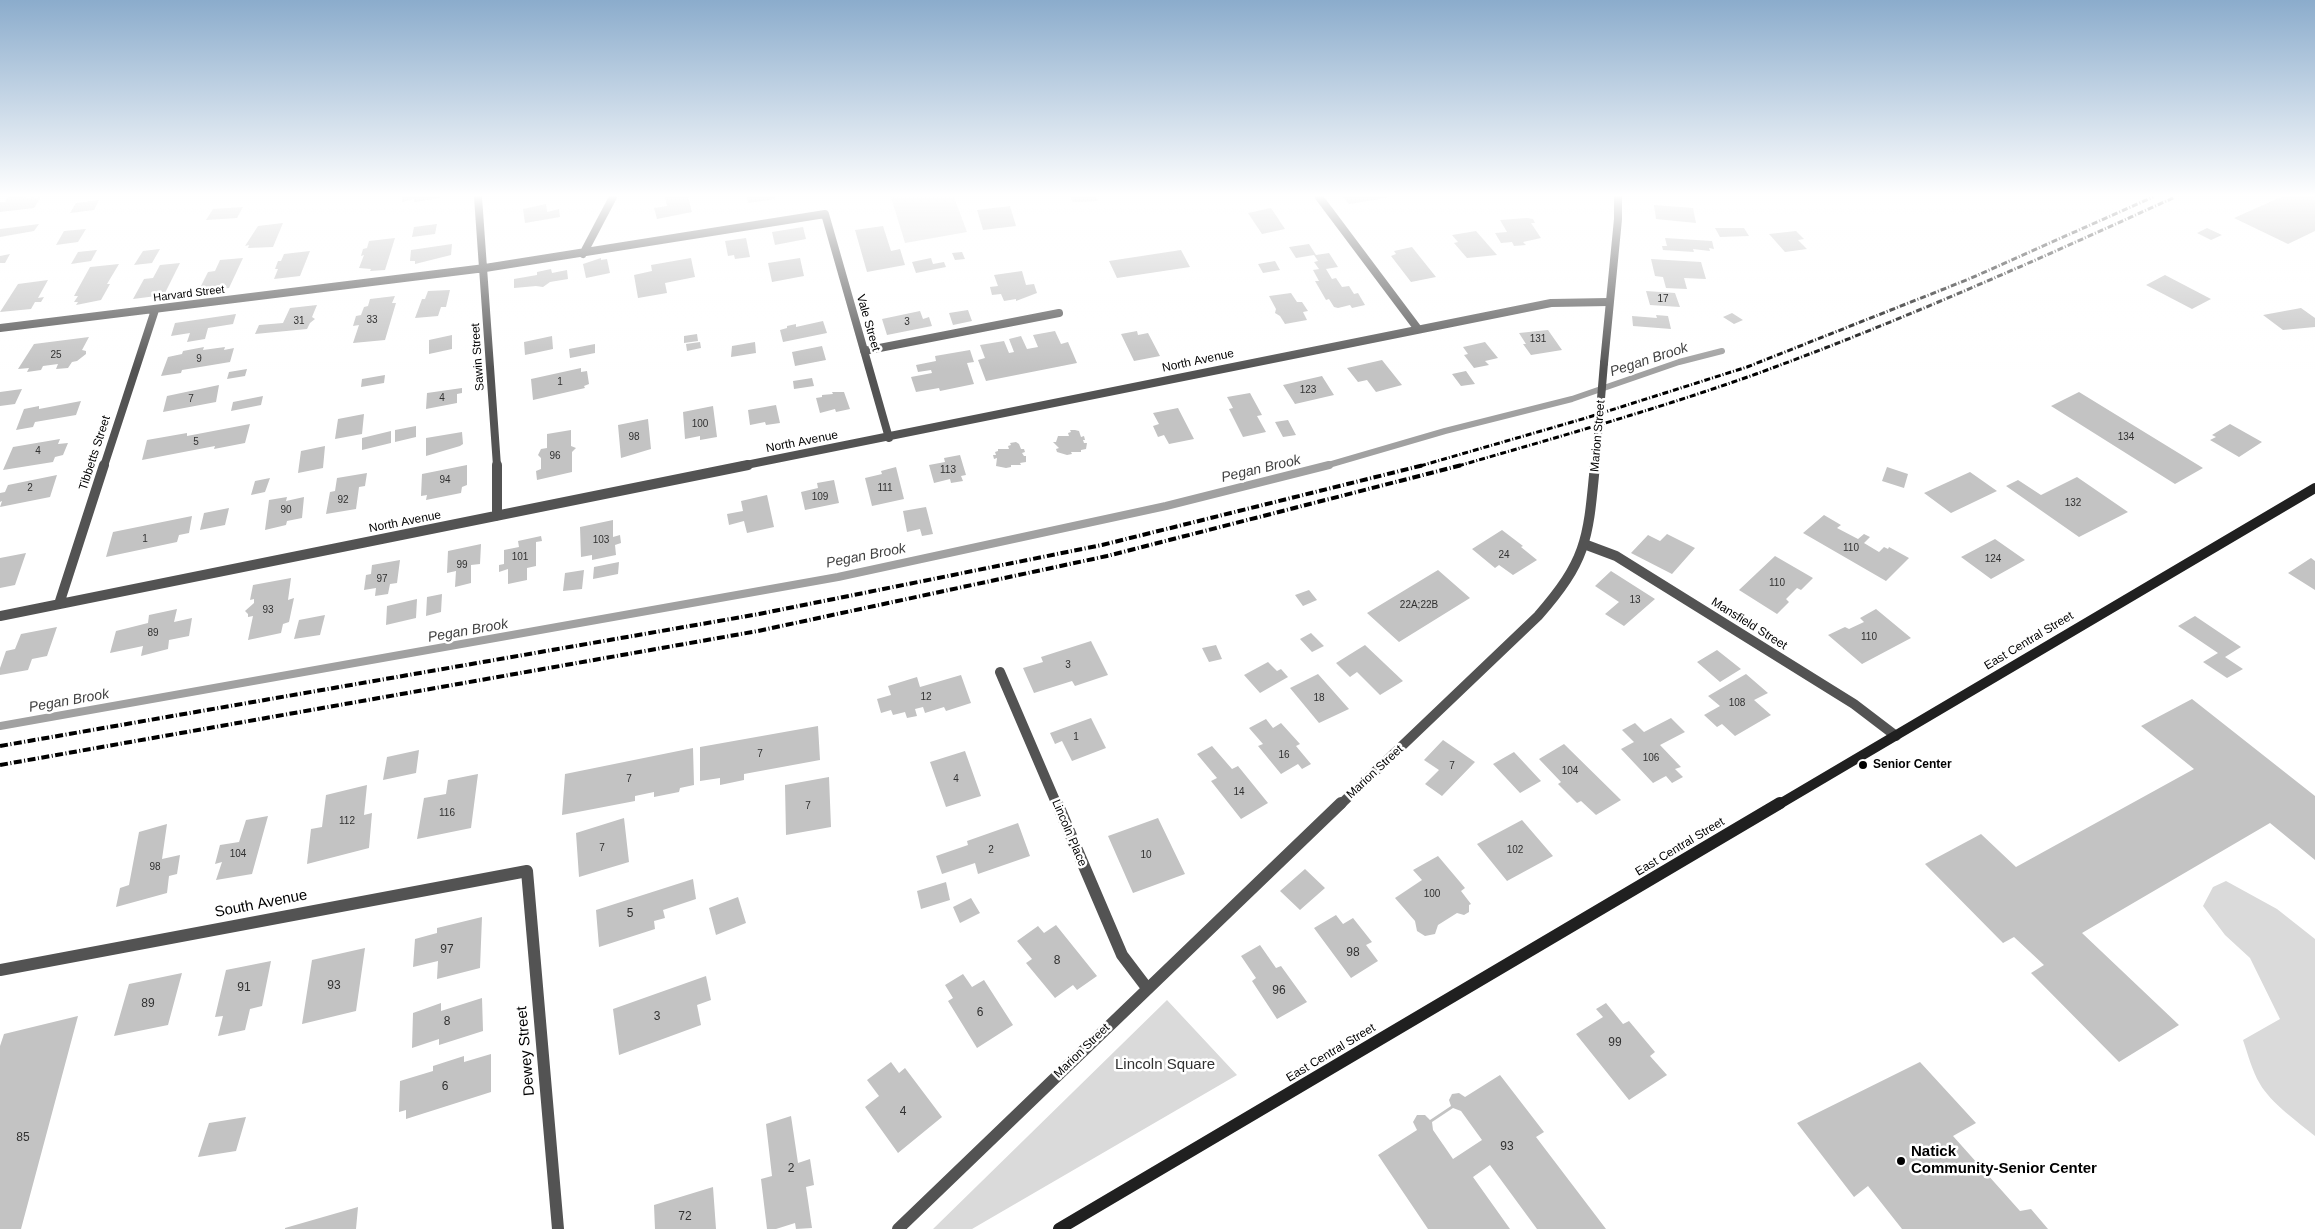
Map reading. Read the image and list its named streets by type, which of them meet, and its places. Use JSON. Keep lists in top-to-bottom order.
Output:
{
  "streets": {
    "main road": ["East Central Street"],
    "street": [
      "Harvard Street",
      "Vale Street",
      "Sawin Street",
      "North Avenue",
      "Marion Street",
      "Tibbetts Street",
      "Mansfield Street",
      "Lincoln Place",
      "South Avenue",
      "Dewey Street"
    ]
  },
  "crossings": [
    ["Harvard Street", "Sawin Street"],
    ["Harvard Street", "Tibbetts Street"],
    ["Vale Street", "North Avenue"],
    ["Sawin Street", "North Avenue"],
    ["North Avenue", "Marion Street"],
    ["North Avenue", "Tibbetts Street"],
    ["Marion Street", "Mansfield Street"],
    ["Marion Street", "Lincoln Place"],
    ["Mansfield Street", "East Central Street"],
    ["South Avenue", "Dewey Street"]
  ],
  "water": ["Pegan Brook"],
  "parks": ["Lincoln Square"],
  "places": ["Senior Center", "Natick Community-Senior Center"],
  "house_numbers": [
    "17",
    "33",
    "31",
    "3",
    "131",
    "25",
    "9",
    "1",
    "123",
    "4",
    "7",
    "100",
    "98",
    "134",
    "5",
    "4",
    "96",
    "113",
    "94",
    "2",
    "111",
    "109",
    "92",
    "132",
    "90",
    "1",
    "103",
    "110",
    "24",
    "101",
    "124",
    "99",
    "97",
    "110",
    "13",
    "22A;22B",
    "93",
    "89",
    "110",
    "3",
    "12",
    "18",
    "108",
    "1",
    "7",
    "16",
    "106",
    "7",
    "104",
    "7",
    "4",
    "14",
    "7",
    "116",
    "112",
    "7",
    "2",
    "102",
    "104",
    "10",
    "98",
    "100",
    "5",
    "97",
    "98",
    "8",
    "93",
    "91",
    "96",
    "89",
    "6",
    "3",
    "8",
    "99",
    "6",
    "4",
    "85",
    "93",
    "2",
    "72"
  ]
}
